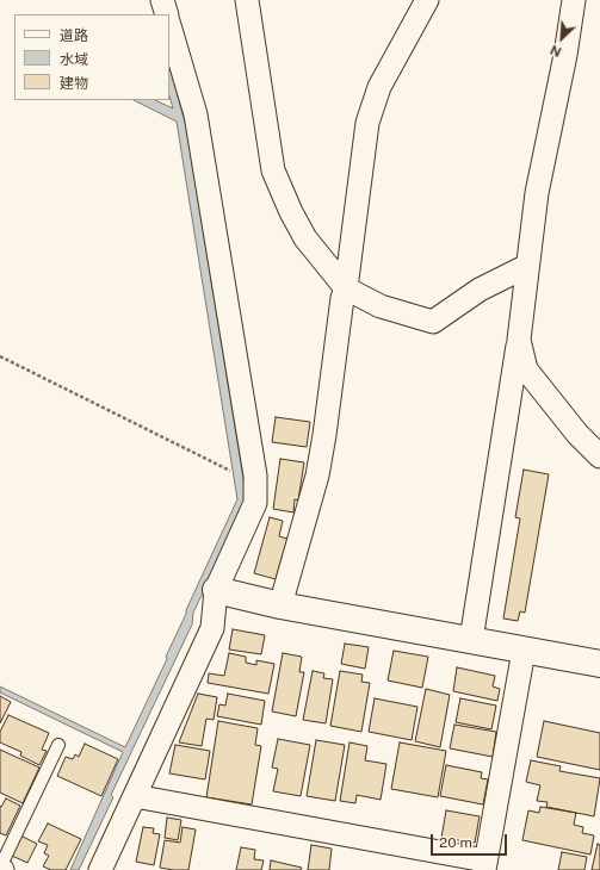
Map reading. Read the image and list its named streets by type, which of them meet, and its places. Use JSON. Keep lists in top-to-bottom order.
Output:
{
  "legend": ["道路", "水域", "建物"],
  "scale_bar": "20 m",
  "north": "bottom left"
}
